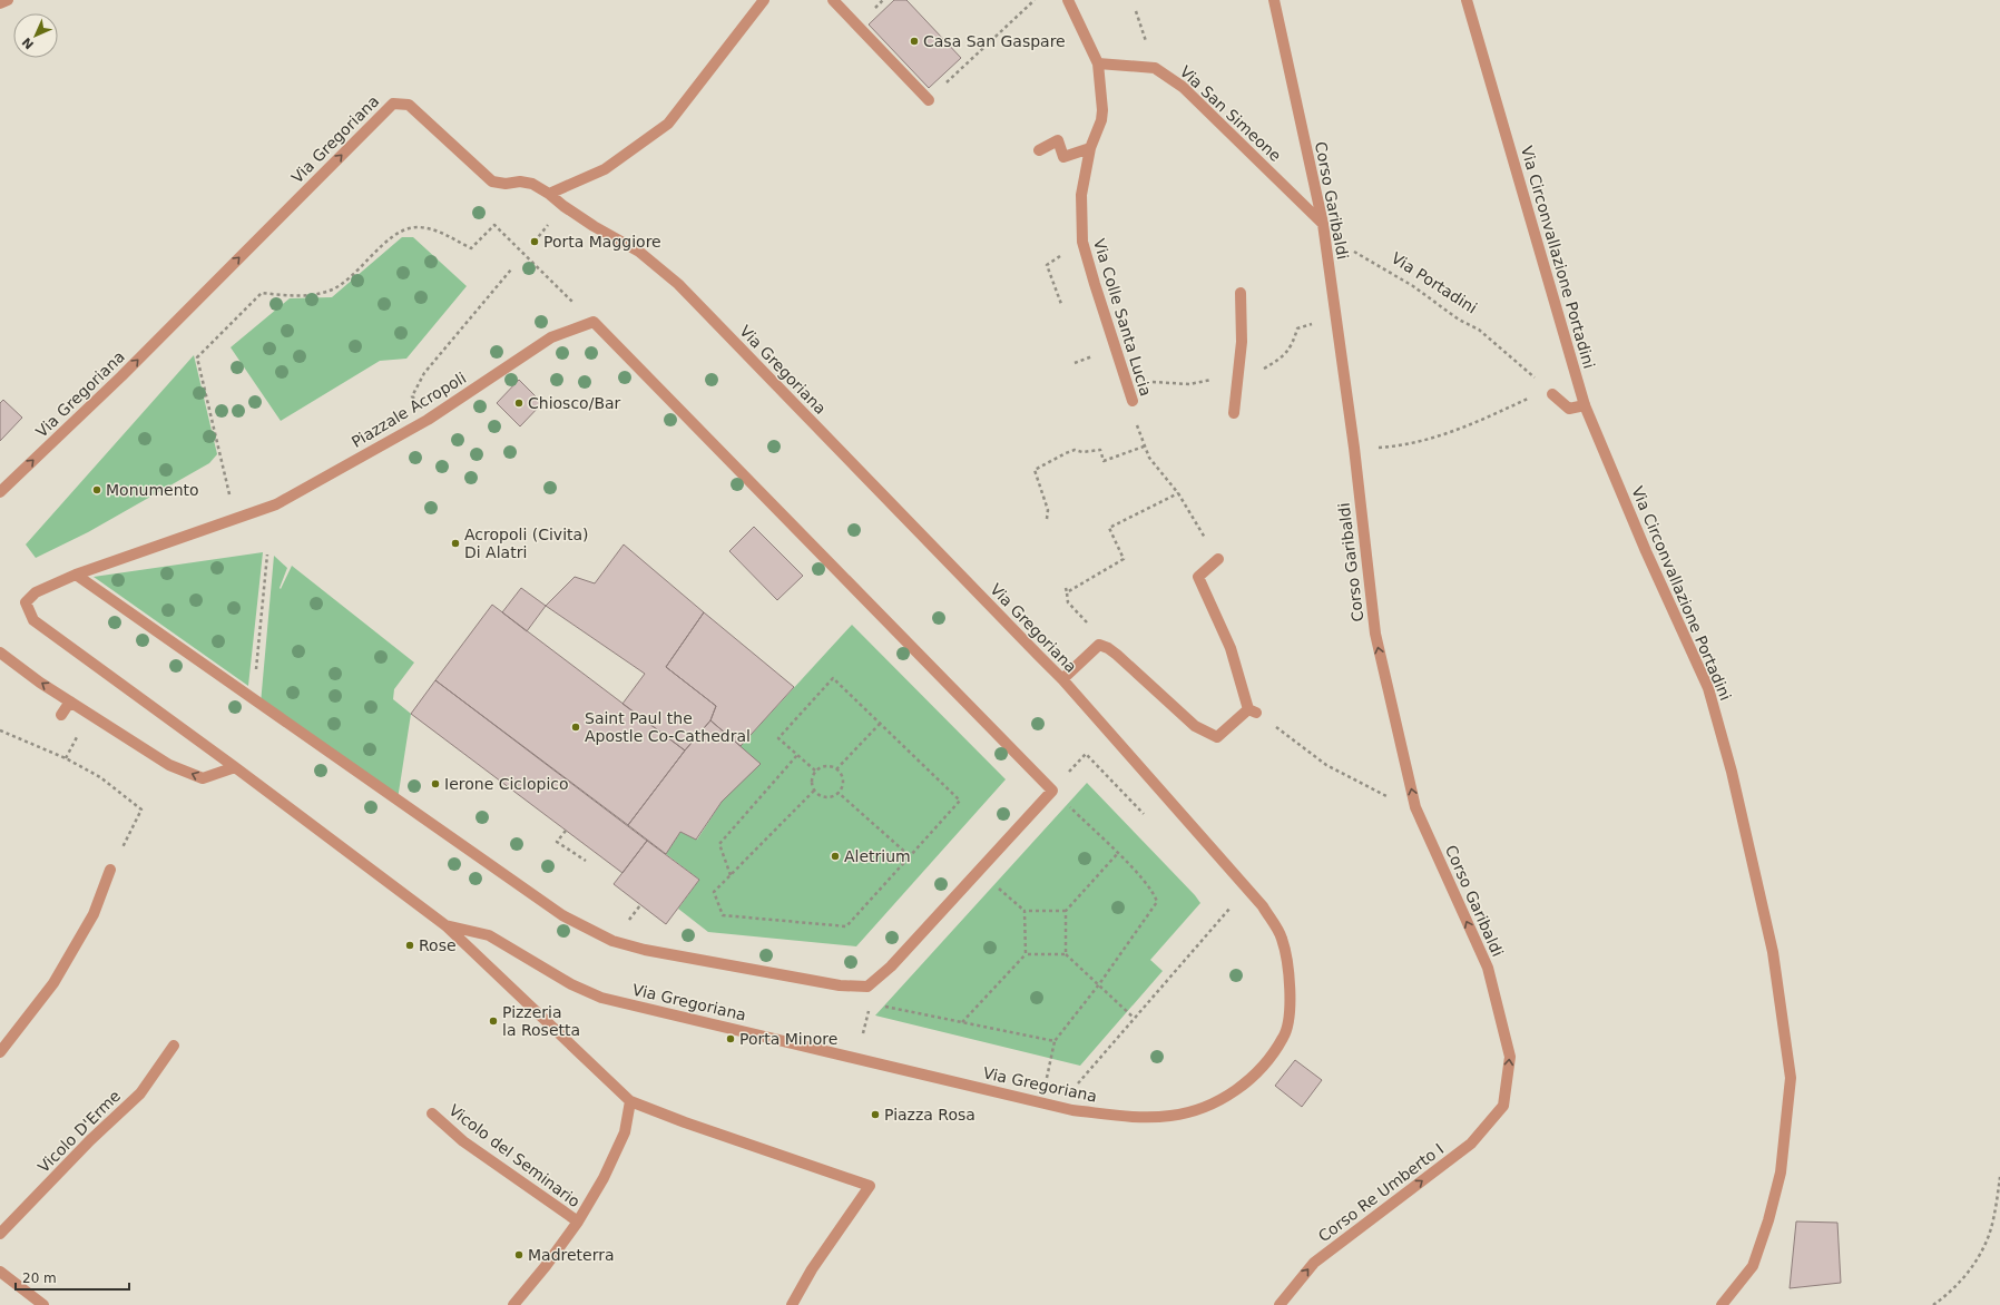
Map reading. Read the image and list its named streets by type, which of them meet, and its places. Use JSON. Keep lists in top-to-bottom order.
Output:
{
  "streets": {
    "street": [
      "Via San Simeone",
      "Via Gregoriana",
      "Corso Garibaldi",
      "Via Circonvallazione Portadini",
      "Via Colle Santa Lucia",
      "Piazzale Acropoli",
      "Vicolo D'Erme",
      "Vicolo del Seminario",
      "Corso Re Umberto I"
    ],
    "path": ["Via Portadini"]
  },
  "crossings": [
    ["Via San Simeone", "Corso Garibaldi"],
    ["Via San Simeone", "Via Colle Santa Lucia"],
    ["Corso Garibaldi", "Corso Re Umberto I"]
  ],
  "one_way": ["Corso Garibaldi", "Corso Re Umberto I"],
  "places": [
    "Casa San Gaspare",
    "Porta Maggiore",
    "Chiosco/Bar",
    "Monumento",
    "Acropoli (Civita) Di Alatri",
    "Saint Paul the Apostle Co-Cathedral",
    "Ierone Ciclopico",
    "Aletrium",
    "Rose",
    "Pizzeria la Rosetta",
    "Porta Minore",
    "Piazza Rosa",
    "Madreterra"
  ],
  "scale_bar": "20 m",
  "north": "bottom left"
}
